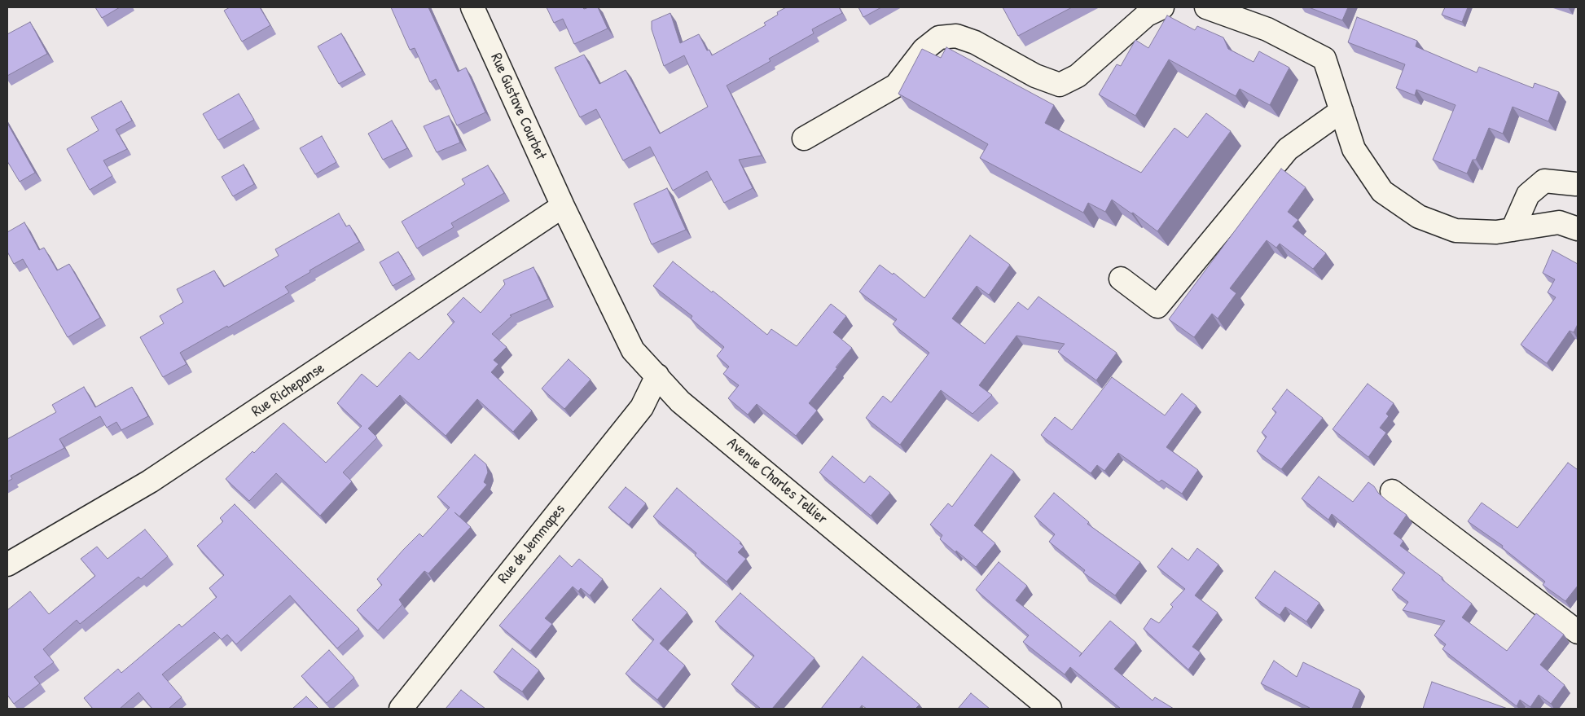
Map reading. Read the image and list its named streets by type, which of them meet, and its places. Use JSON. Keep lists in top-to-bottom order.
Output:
{
  "streets": {
    "street": [
      "Rue Gustave Courbet",
      "Rue Richepanse",
      "Avenue Charles Tellier",
      "Rue de Jemmapes"
    ]
  },
  "crossings": [
    ["Rue Gustave Courbet", "Rue Richepanse"],
    ["Rue Gustave Courbet", "Avenue Charles Tellier"],
    ["Rue Richepanse", "Avenue Charles Tellier"],
    ["Avenue Charles Tellier", "Rue de Jemmapes"]
  ]
}
